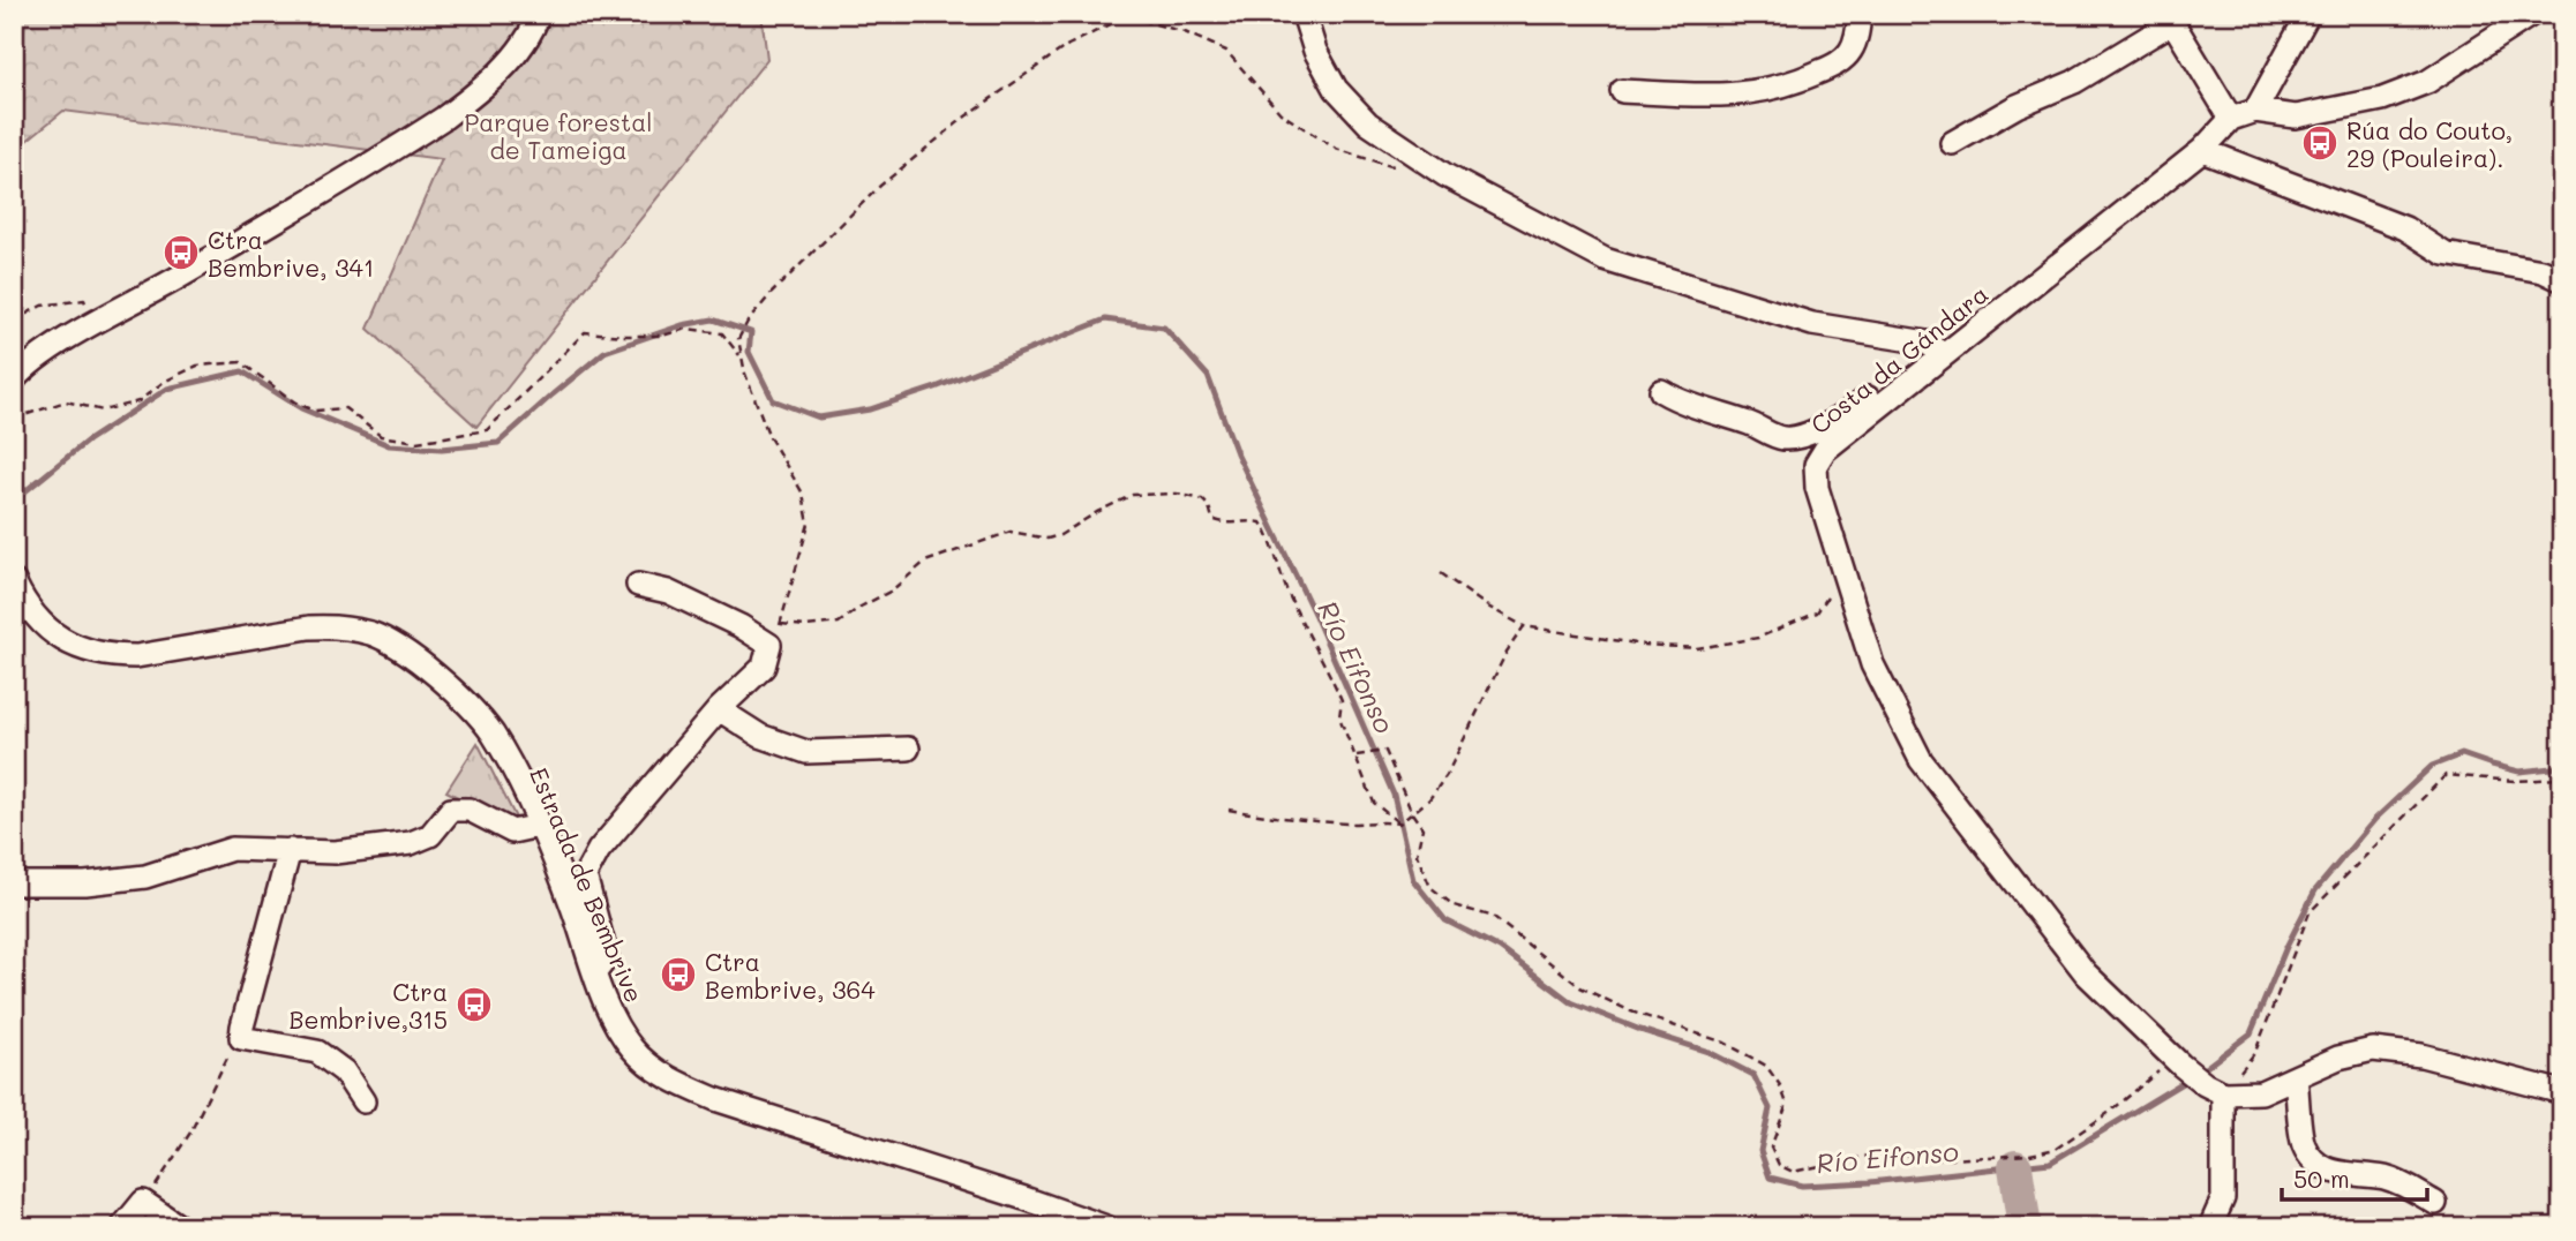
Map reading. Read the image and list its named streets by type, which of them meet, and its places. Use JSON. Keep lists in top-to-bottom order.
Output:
{
  "streets": {
    "street": ["Costa da Gándara", "Estrada de Bembrive"]
  },
  "water": ["Río Eifonso"],
  "parks": ["Parque forestal de Tameiga"],
  "places": {
    "bus stop": [
      "Rúa do Couto, 29 (Pouleira).",
      "Ctra Bembrive, 341",
      "Ctra Bembrive, 364",
      "Ctra Bembrive,315"
    ]
  },
  "scale_bar": "50 m"
}
